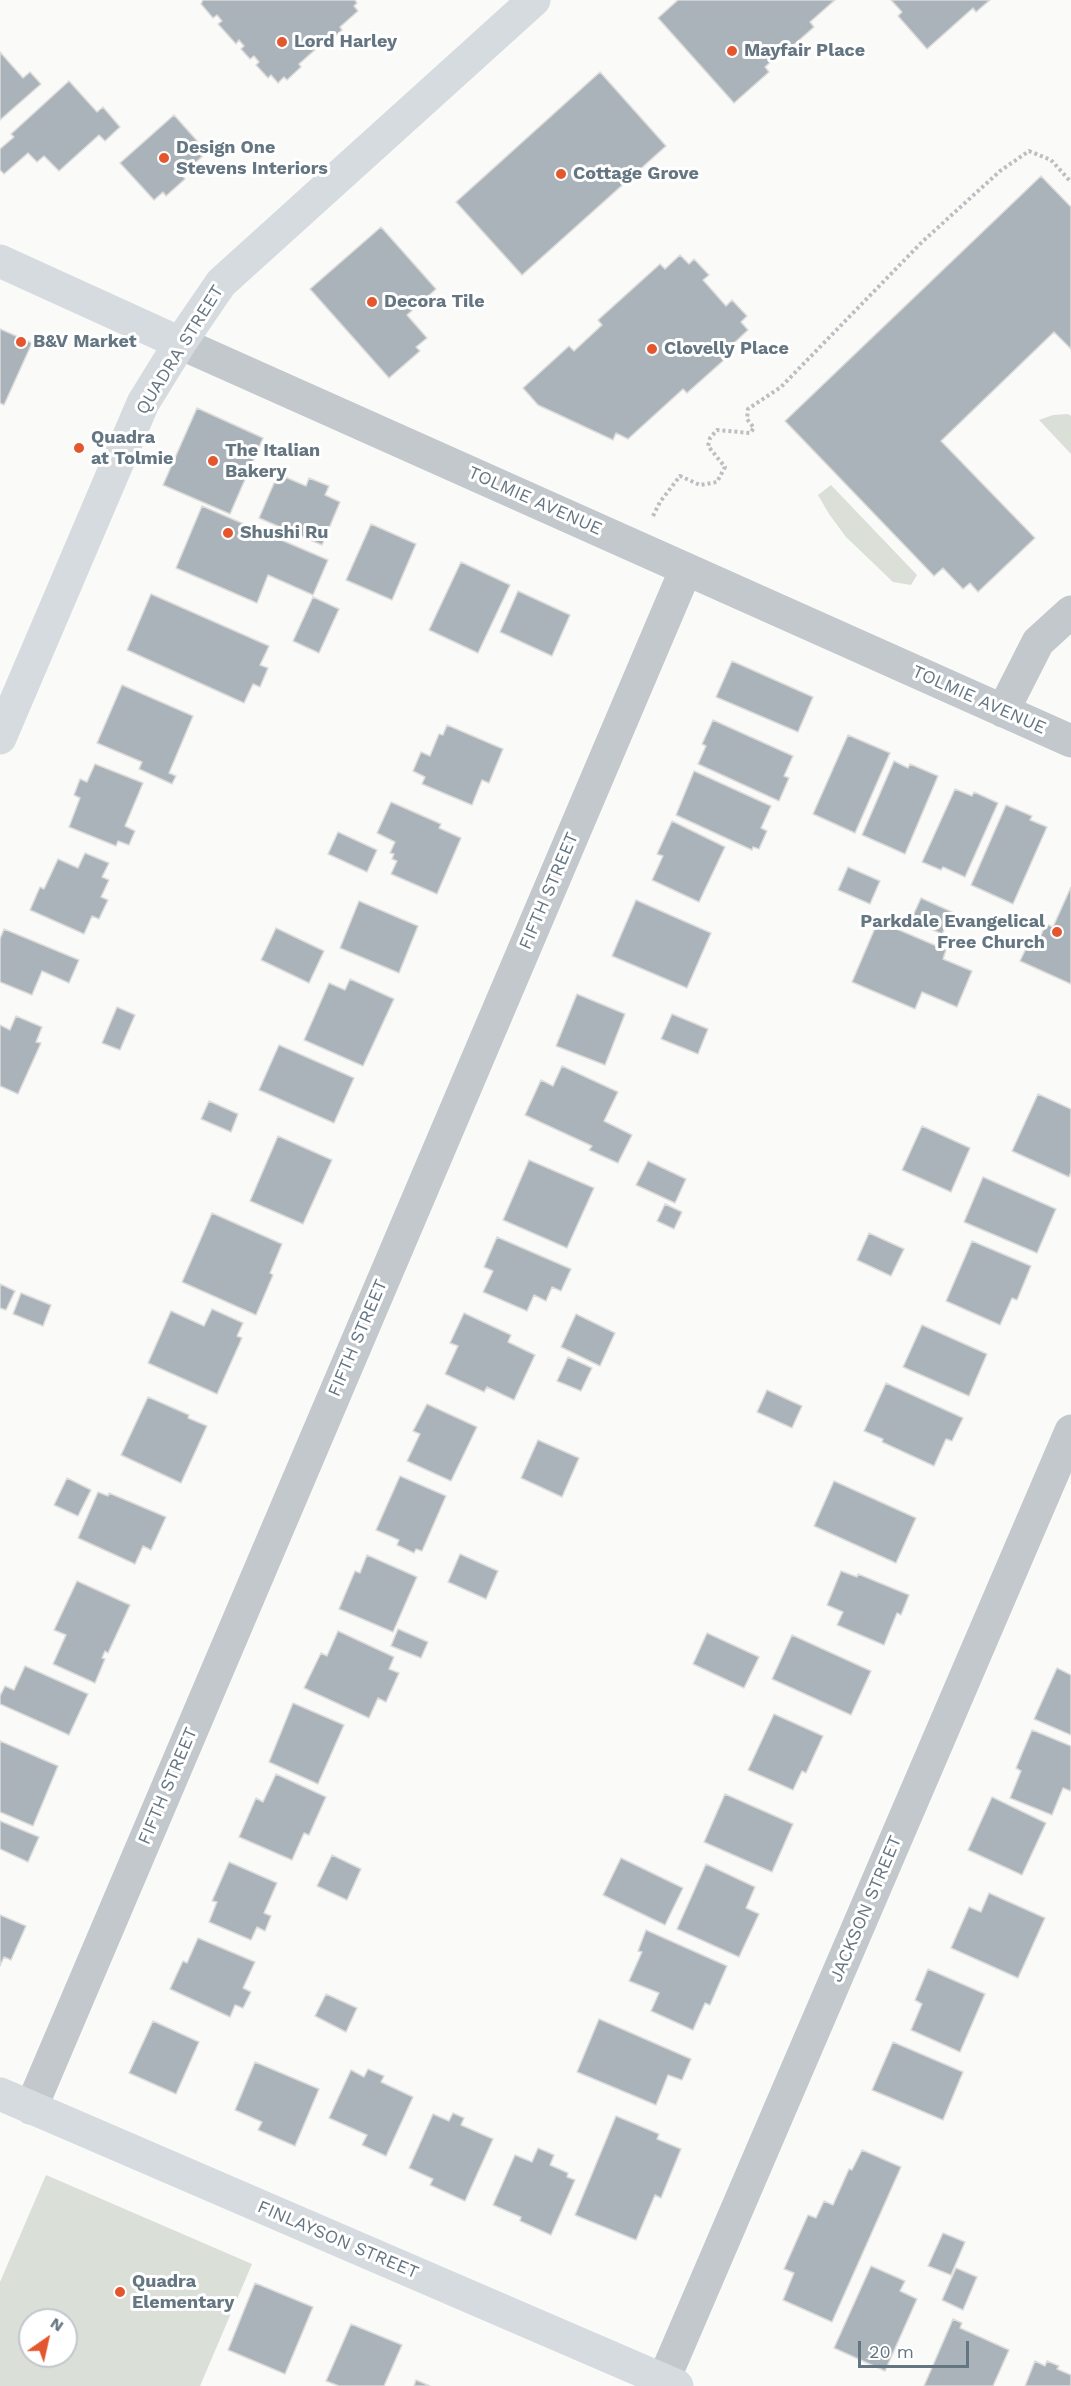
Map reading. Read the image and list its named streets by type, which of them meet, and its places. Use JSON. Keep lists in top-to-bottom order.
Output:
{
  "streets": {
    "main road": ["QUADRA STREET", "TOLMIE AVENUE", "FINLAYSON STREET"],
    "street": ["FIFTH STREET", "JACKSON STREET"]
  },
  "crossings": [
    ["QUADRA STREET", "TOLMIE AVENUE"],
    ["TOLMIE AVENUE", "FIFTH STREET"],
    ["FIFTH STREET", "FINLAYSON STREET"],
    ["JACKSON STREET", "FINLAYSON STREET"]
  ],
  "places": [
    "Lord Harley",
    "Mayfair Place",
    "Design One Stevens Interiors",
    "Cottage Grove",
    "Decora Tile",
    "B&V Market",
    "Clovelly Place",
    "Quadra at Tolmie",
    "The Italian Bakery",
    "Shushi Ru",
    "Parkdale Evangelical Free Church",
    "Quadra Elementary"
  ],
  "scale_bar": "20 m",
  "north": "top right"
}
